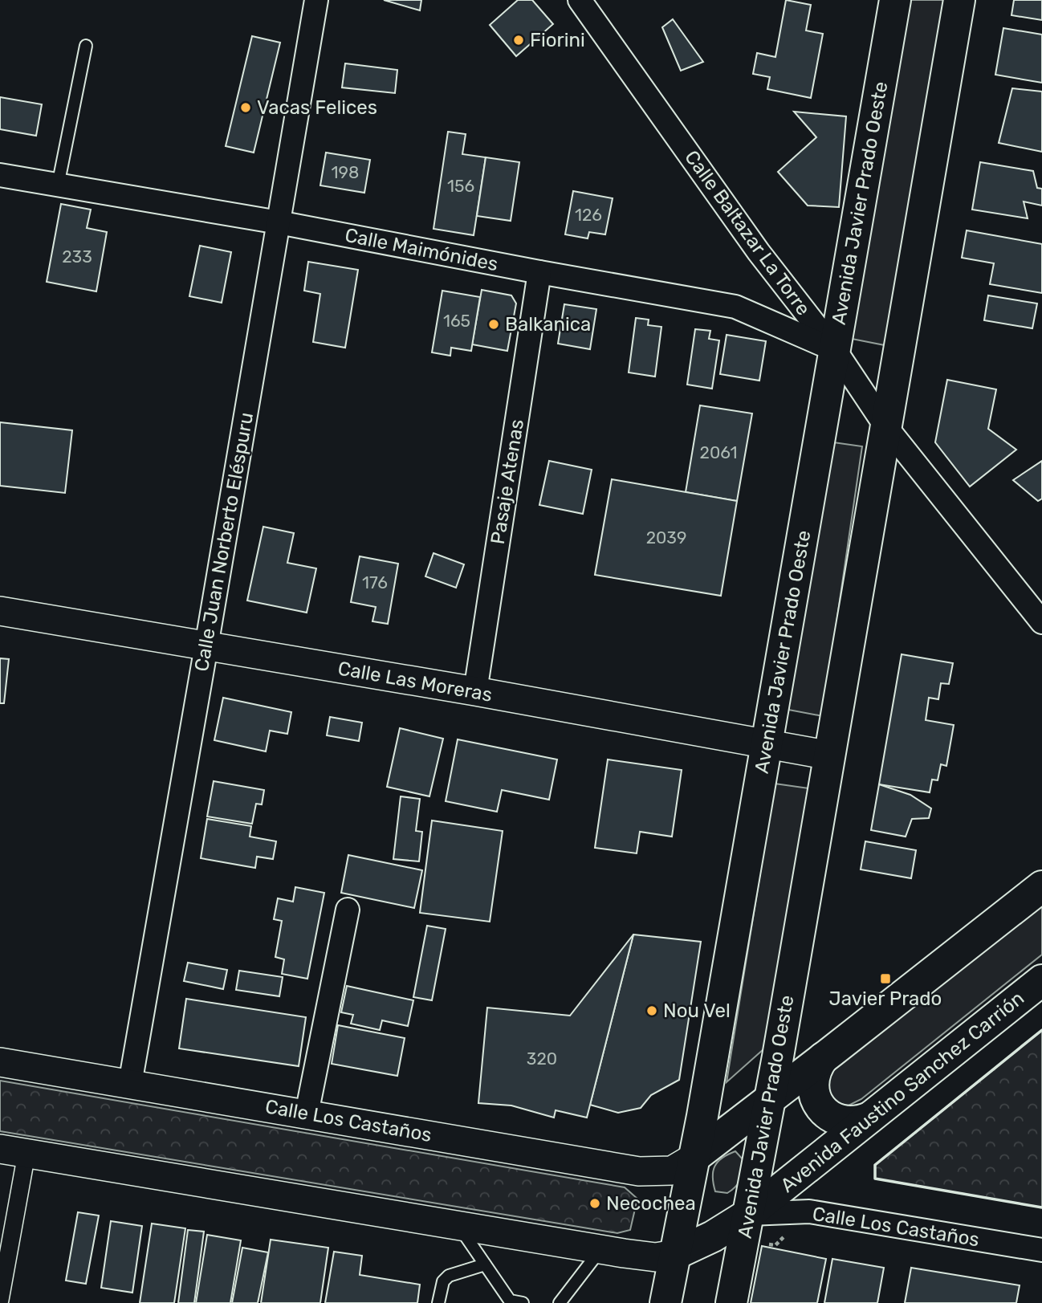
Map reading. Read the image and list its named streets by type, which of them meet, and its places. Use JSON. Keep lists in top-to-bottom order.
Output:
{
  "streets": {
    "main road": ["Avenida Javier Prado Oeste", "Avenida Faustino Sanchez Carrión"],
    "street": [
      "Calle Baltazar La Torre",
      "Calle Maimónides",
      "Pasaje Atenas",
      "Calle Juan Norberto Eléspuru",
      "Calle Las Moreras",
      "Calle Los Castaños"
    ]
  },
  "crossings": [
    ["Avenida Javier Prado Oeste", "Calle Baltazar La Torre"],
    ["Avenida Javier Prado Oeste", "Calle Maimónides"],
    ["Avenida Javier Prado Oeste", "Calle Las Moreras"],
    ["Avenida Javier Prado Oeste", "Avenida Faustino Sanchez Carrión"],
    ["Avenida Javier Prado Oeste", "Calle Los Castaños"],
    ["Calle Baltazar La Torre", "Calle Maimónides"],
    ["Calle Maimónides", "Pasaje Atenas"],
    ["Calle Maimónides", "Calle Juan Norberto Eléspuru"],
    ["Pasaje Atenas", "Calle Las Moreras"],
    ["Calle Juan Norberto Eléspuru", "Calle Las Moreras"],
    ["Calle Juan Norberto Eléspuru", "Calle Los Castaños"],
    ["Avenida Faustino Sanchez Carrión", "Calle Los Castaños"]
  ],
  "places": {
    "other": [
      "Fiorini",
      "Vacas Felices",
      "Balkanica",
      "Nou Vel",
      "Necochea"
    ],
    "transit": ["Javier Prado"]
  },
  "house_numbers": [
    "198",
    "156",
    "126",
    "233",
    "165",
    "2061",
    "2039",
    "176",
    "320"
  ]
}
